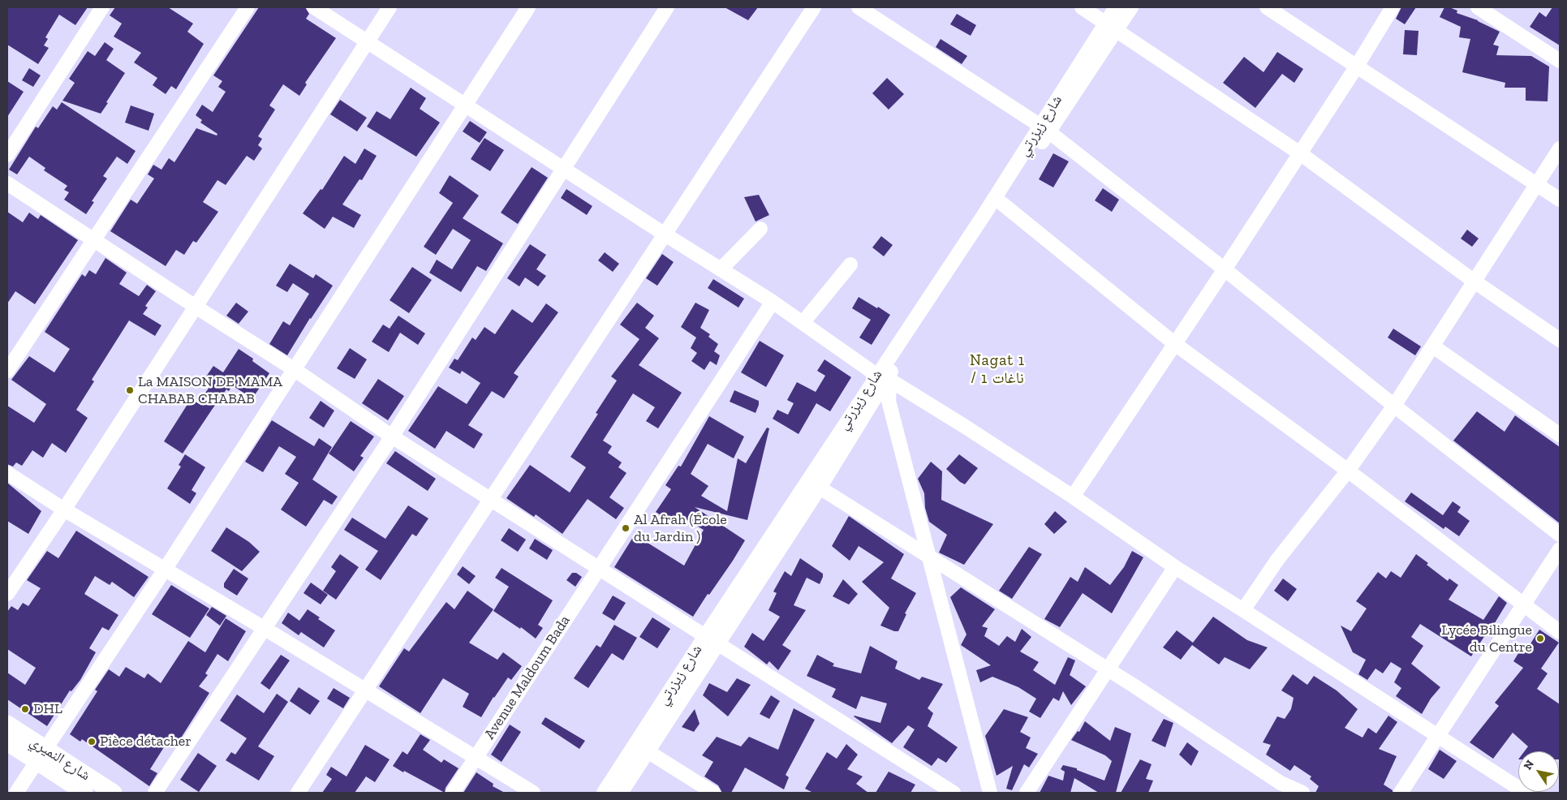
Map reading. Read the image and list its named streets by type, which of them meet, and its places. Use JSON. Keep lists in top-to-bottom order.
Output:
{
  "streets": {
    "main road": ["شارع النميري"],
    "street": ["شارع زيزرتي", "Avenue Maldoum Bada"]
  },
  "districts": ["Nagat 1 / ناغات 1"],
  "places": [
    "La MAISON DE MAMA CHABAB CHABAB",
    "Al Afrah (École du Jardin )",
    "Lycée Bilingue du Centre",
    "DHL",
    "Pièce détacher"
  ],
  "north": "top left"
}
